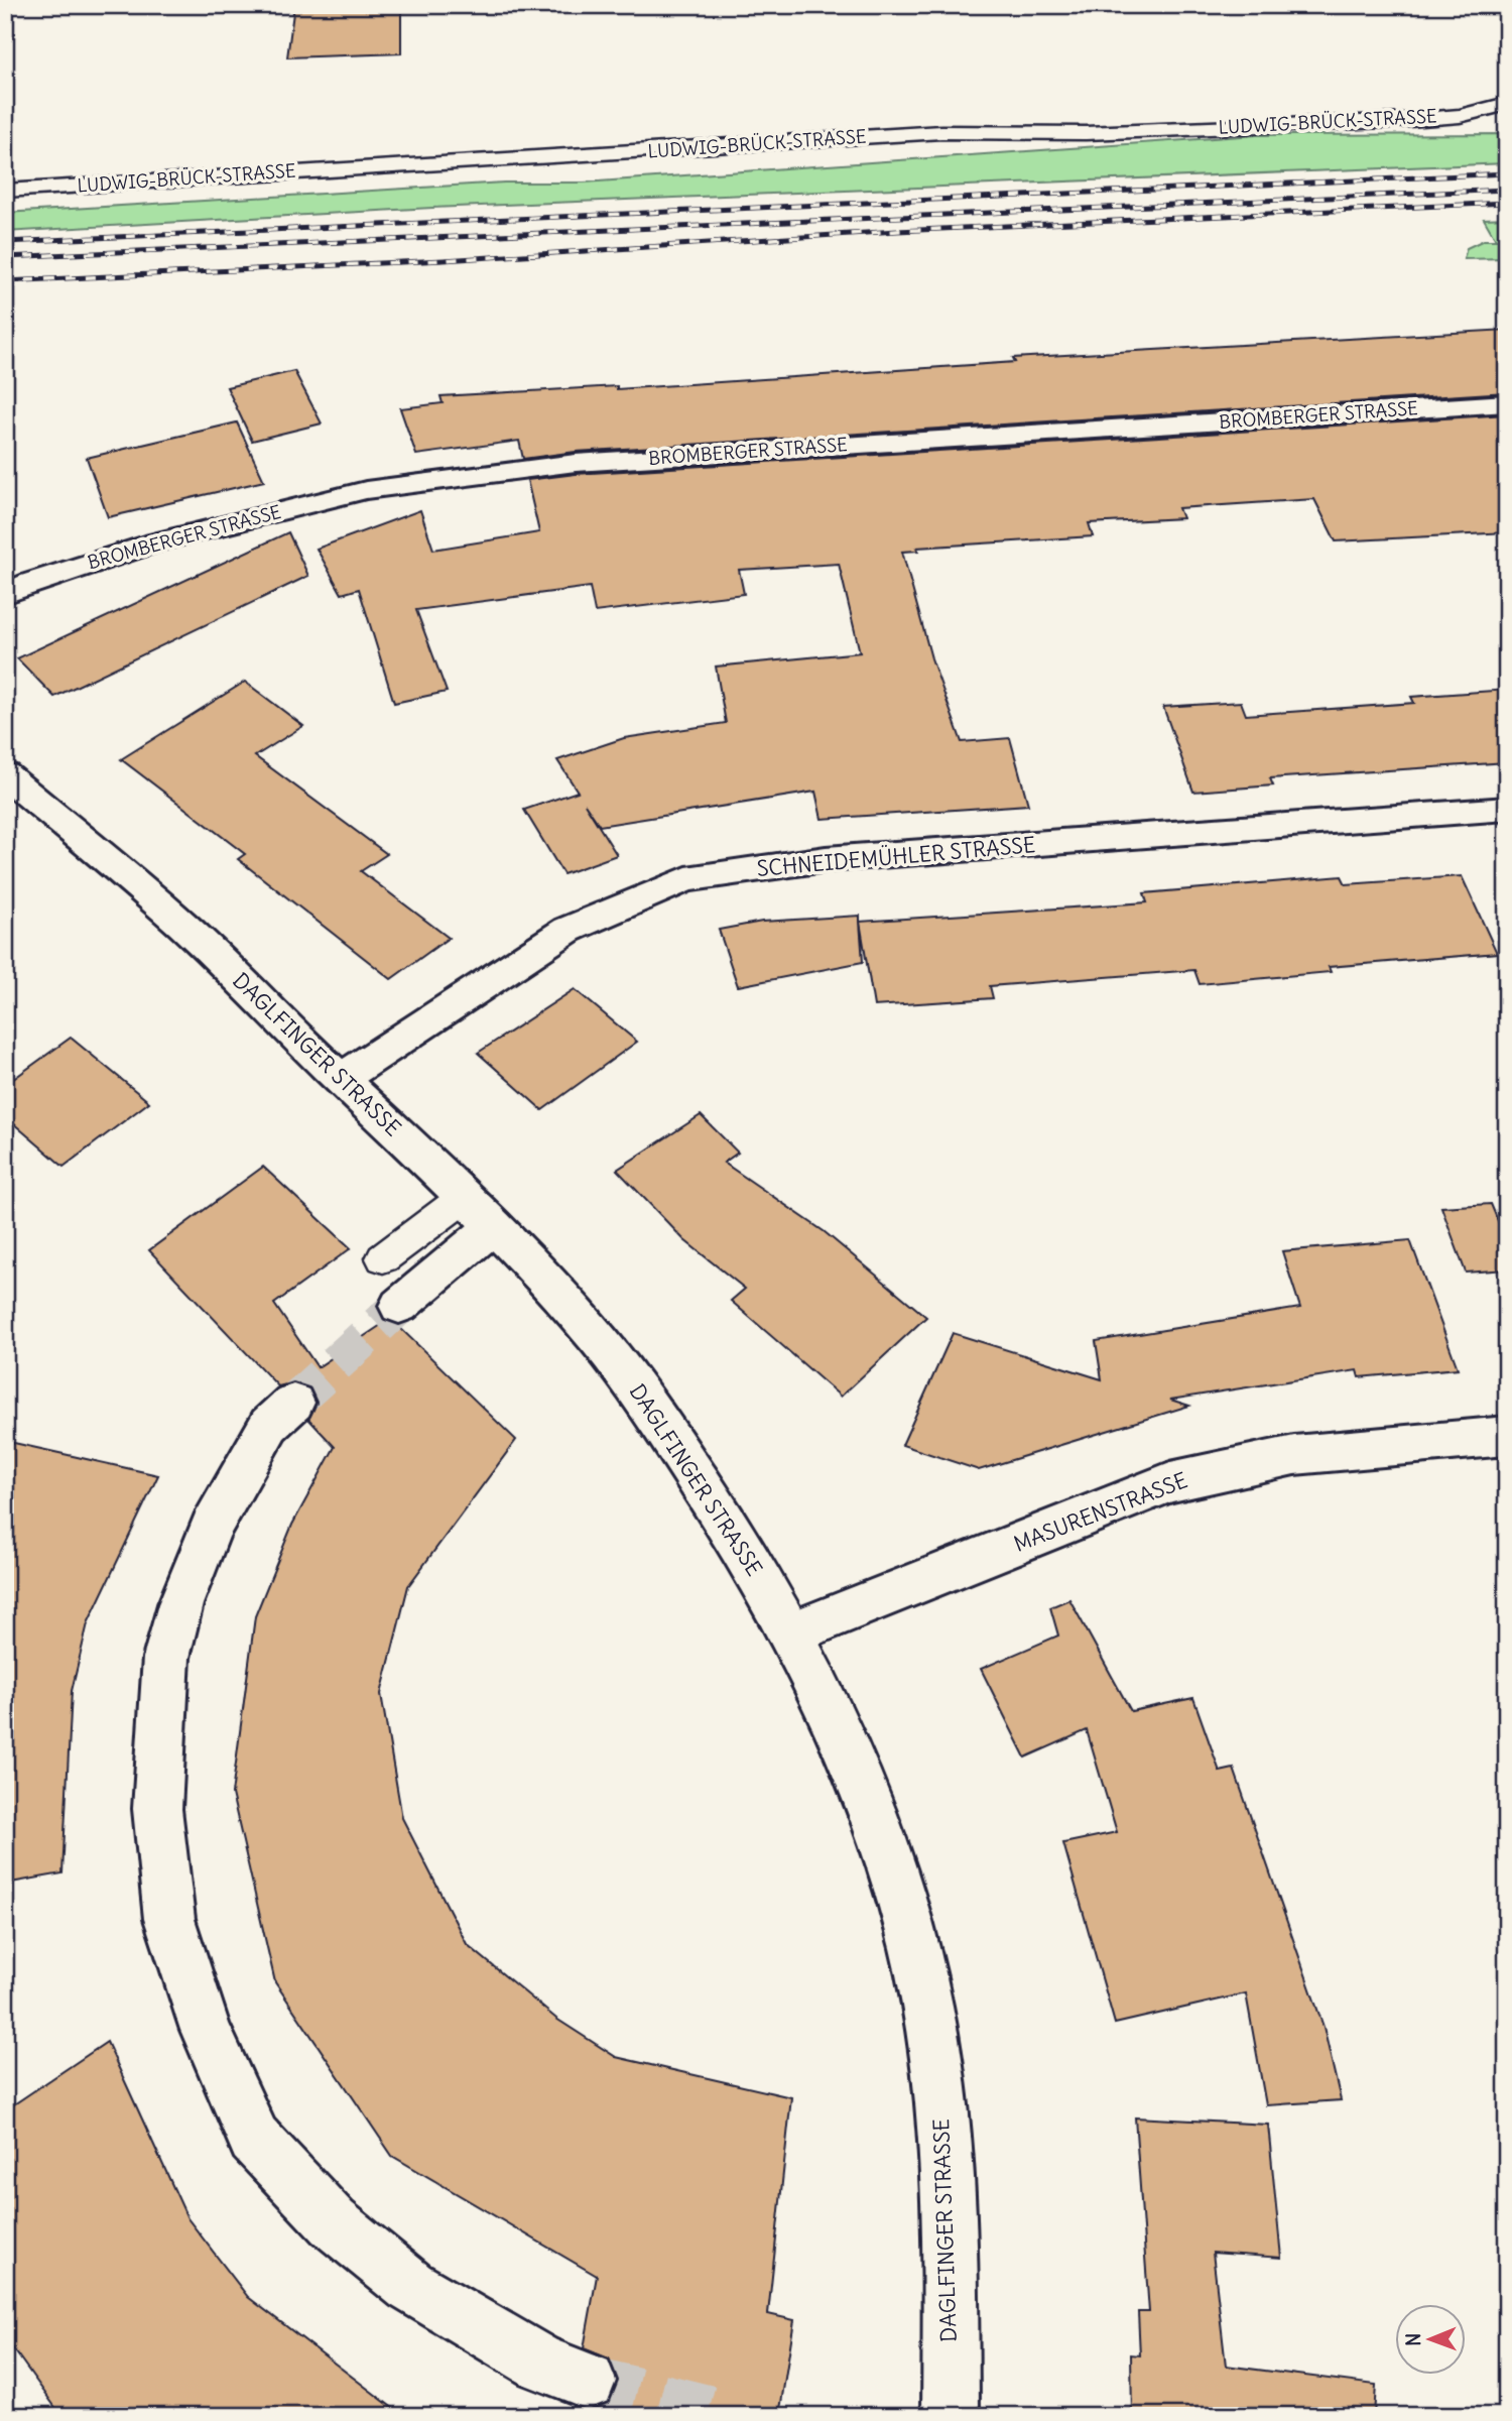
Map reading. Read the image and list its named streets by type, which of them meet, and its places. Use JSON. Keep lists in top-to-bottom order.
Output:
{
  "streets": {
    "street": [
      "BROMBERGER STRASSE",
      "SCHNEIDEMÜHLER STRASSE",
      "DAGLFINGER STRASSE",
      "MASURENSTRASSE"
    ],
    "lane": ["LUDWIG-BRÜCK-STRASSE"]
  },
  "crossings": [
    ["SCHNEIDEMÜHLER STRASSE", "DAGLFINGER STRASSE"],
    ["DAGLFINGER STRASSE", "MASURENSTRASSE"]
  ],
  "north": "left"
}
